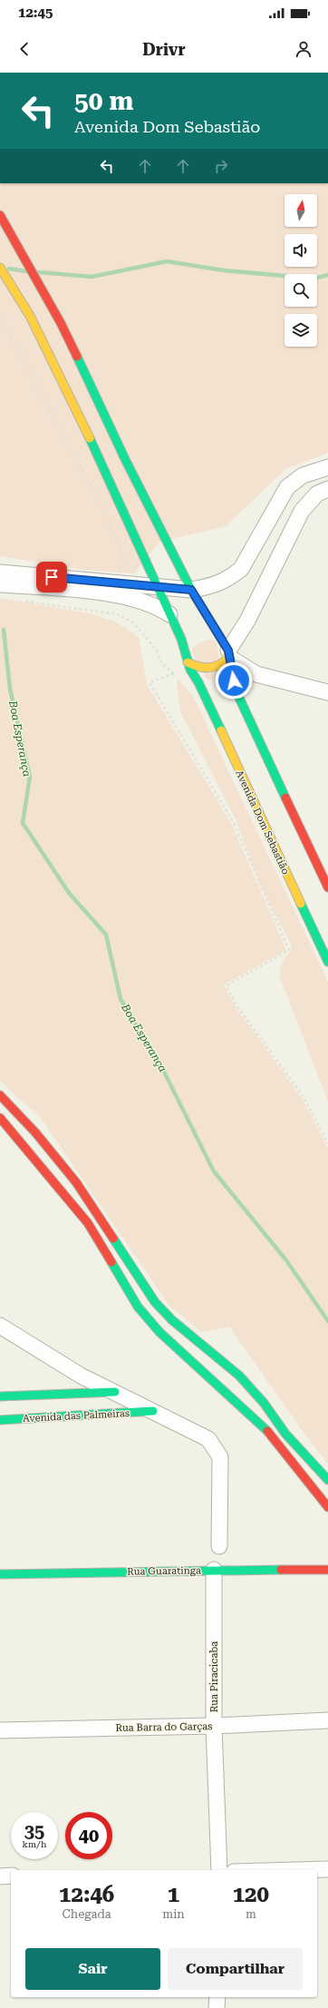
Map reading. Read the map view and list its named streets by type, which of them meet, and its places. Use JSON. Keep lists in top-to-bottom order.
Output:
{
  "streets": {
    "street": [
      "Avenida Dom Sebastião",
      "Avenida das Palmeiras",
      "Rua Guaratinga",
      "Rua Piracicaba",
      "Rua Barra do Garças"
    ]
  },
  "crossings": [
    ["Rua Guaratinga", "Rua Piracicaba"],
    ["Rua Piracicaba", "Rua Barra do Garças"]
  ],
  "water": ["Boa Esperança"],
  "north": "top",
  "page": {
    "status": "12:45",
    "header": "Drivr",
    "turn": ["50 m", "Avenida Dom Sebastião"],
    "speed": "35 km/h",
    "limit": "40",
    "eta": [
      "12:46",
      "Chegada",
      "1",
      "min",
      "120",
      "m"
    ],
    "buttons": ["Sair", "Compartilhar"]
  }
}
